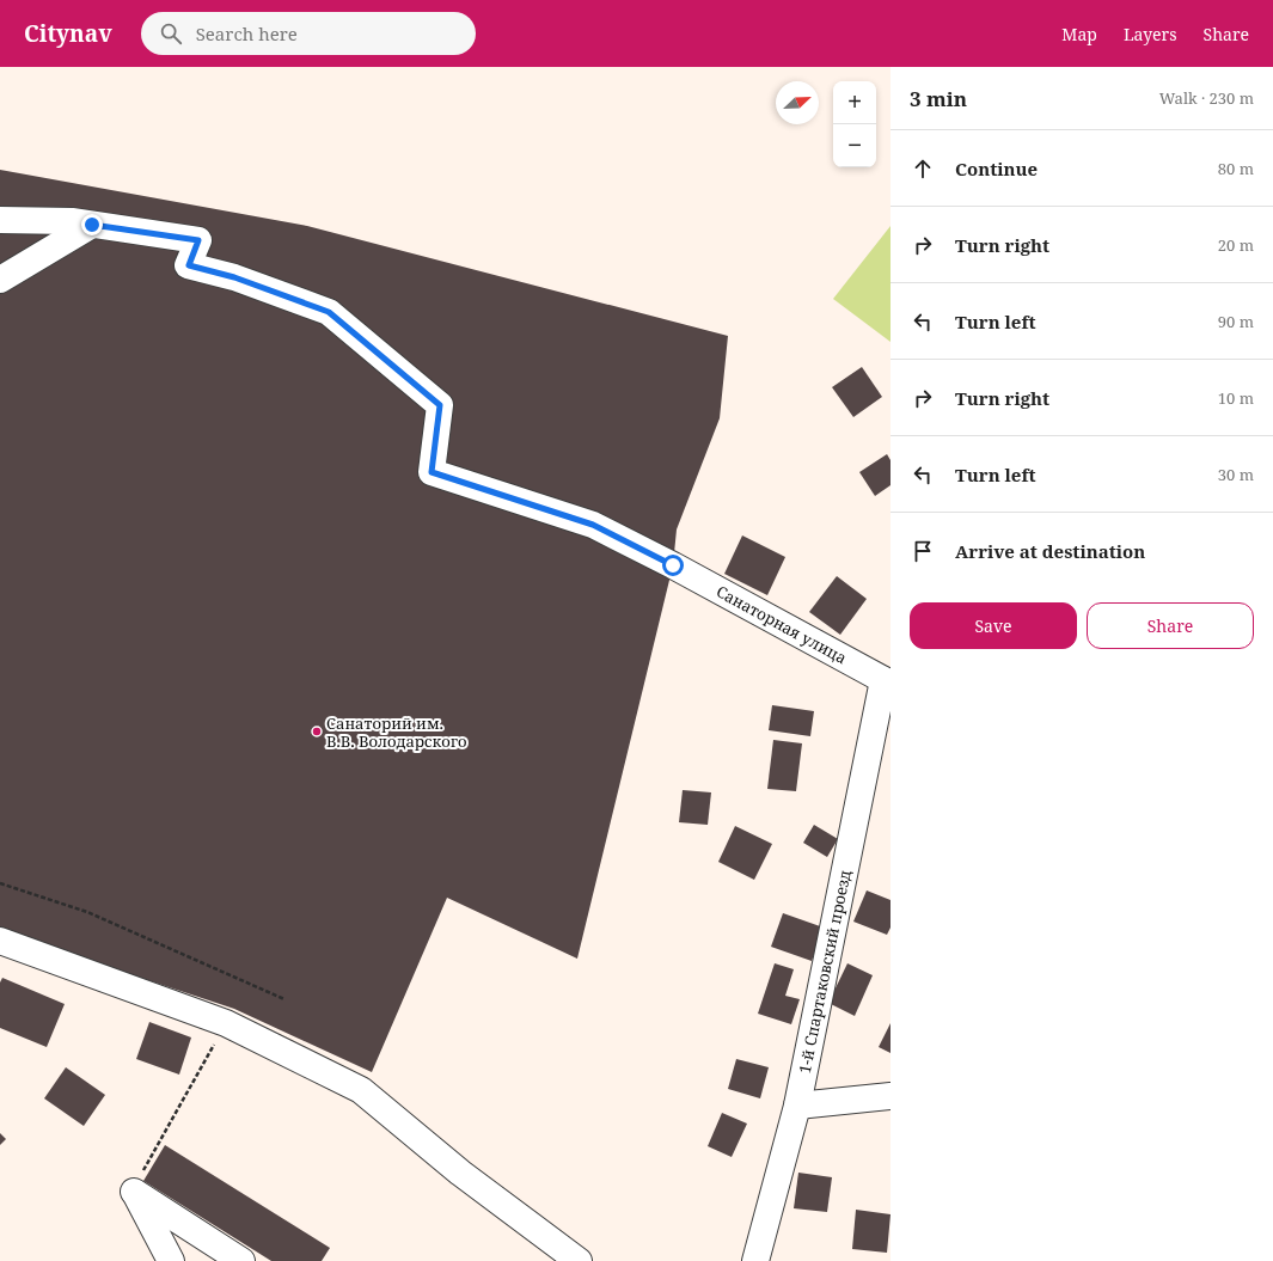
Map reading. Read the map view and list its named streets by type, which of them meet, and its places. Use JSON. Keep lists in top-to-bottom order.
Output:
{
  "streets": {
    "street": ["Санаторная улица", "1-й Спартаковский проезд"]
  },
  "crossings": [
    ["Санаторная улица", "1-й Спартаковский проезд"]
  ],
  "places": ["Санаторий им. В.В. Володарского"],
  "north": "top right",
  "page": {
    "header": "Citynav",
    "search": "Search here",
    "nav": ["Map", "Layers", "Share"],
    "heading": ["3 min", "Walk · 230 m"],
    "map_buttons": ["+", "−"],
    "list": [
      ["Continue", "80 m"],
      ["Turn right", "20 m"],
      ["Turn left", "90 m"],
      ["Turn right", "10 m"],
      ["Turn left", "30 m"],
      "Arrive at destination"
    ],
    "buttons": ["Save", "Share"]
  }
}
